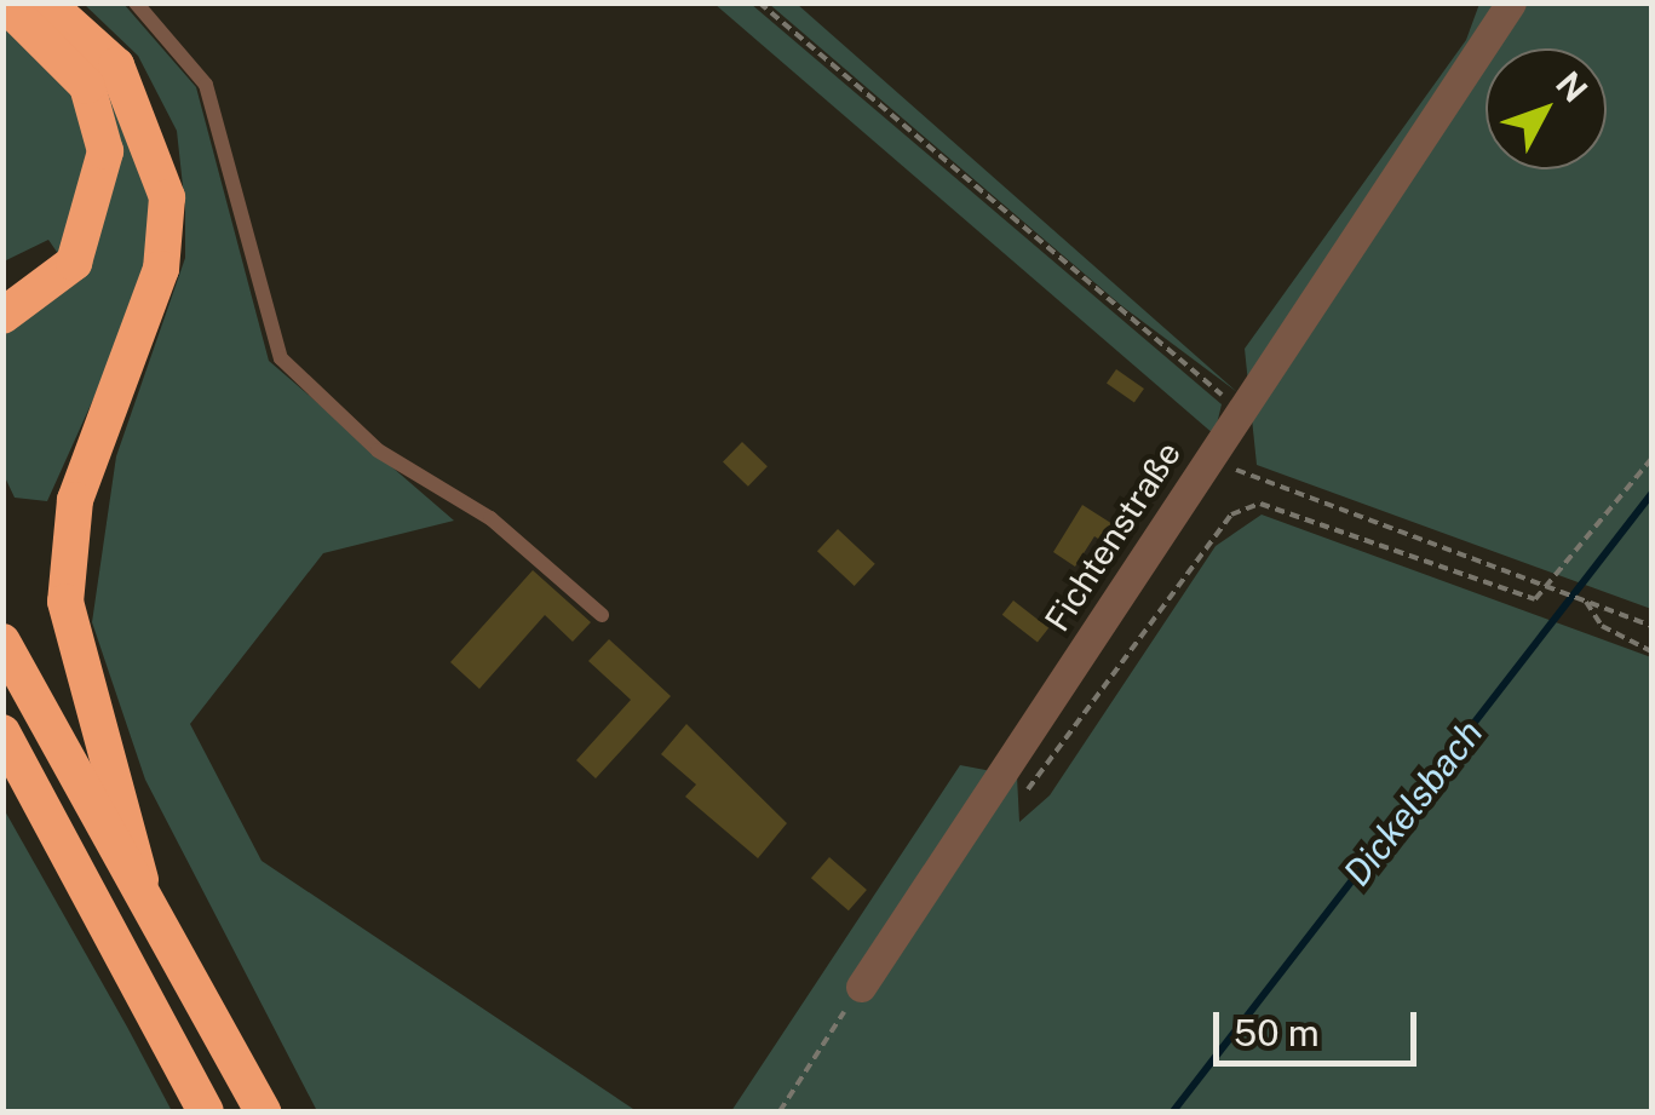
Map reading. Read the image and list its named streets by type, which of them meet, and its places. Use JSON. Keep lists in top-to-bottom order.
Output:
{
  "streets": {
    "street": ["Fichtenstraße"]
  },
  "water": ["Dickelsbach"],
  "scale_bar": "50 m",
  "north": "top right"
}
